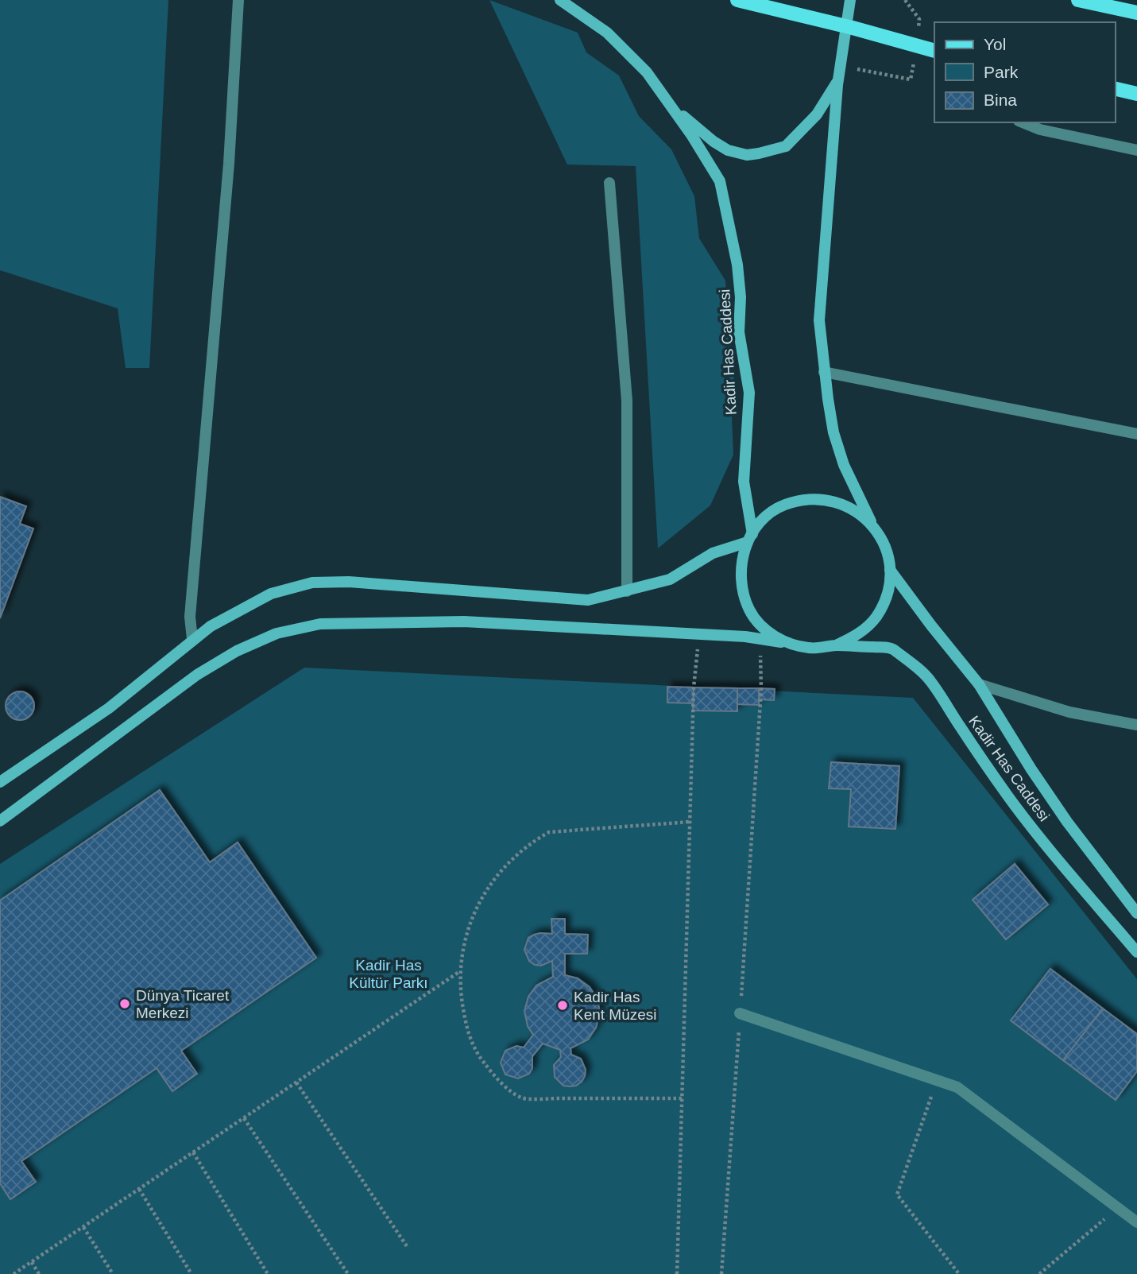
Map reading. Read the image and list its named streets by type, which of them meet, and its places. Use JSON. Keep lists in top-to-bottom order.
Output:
{
  "streets": {
    "street": ["Kadir Has Caddesi"]
  },
  "parks": ["Kadir Has Kültür Parkı"],
  "places": ["Dünya Ticaret Merkezi", "Kadir Has Kent Müzesi"],
  "legend": ["Yol", "Park", "Bina"]
}
